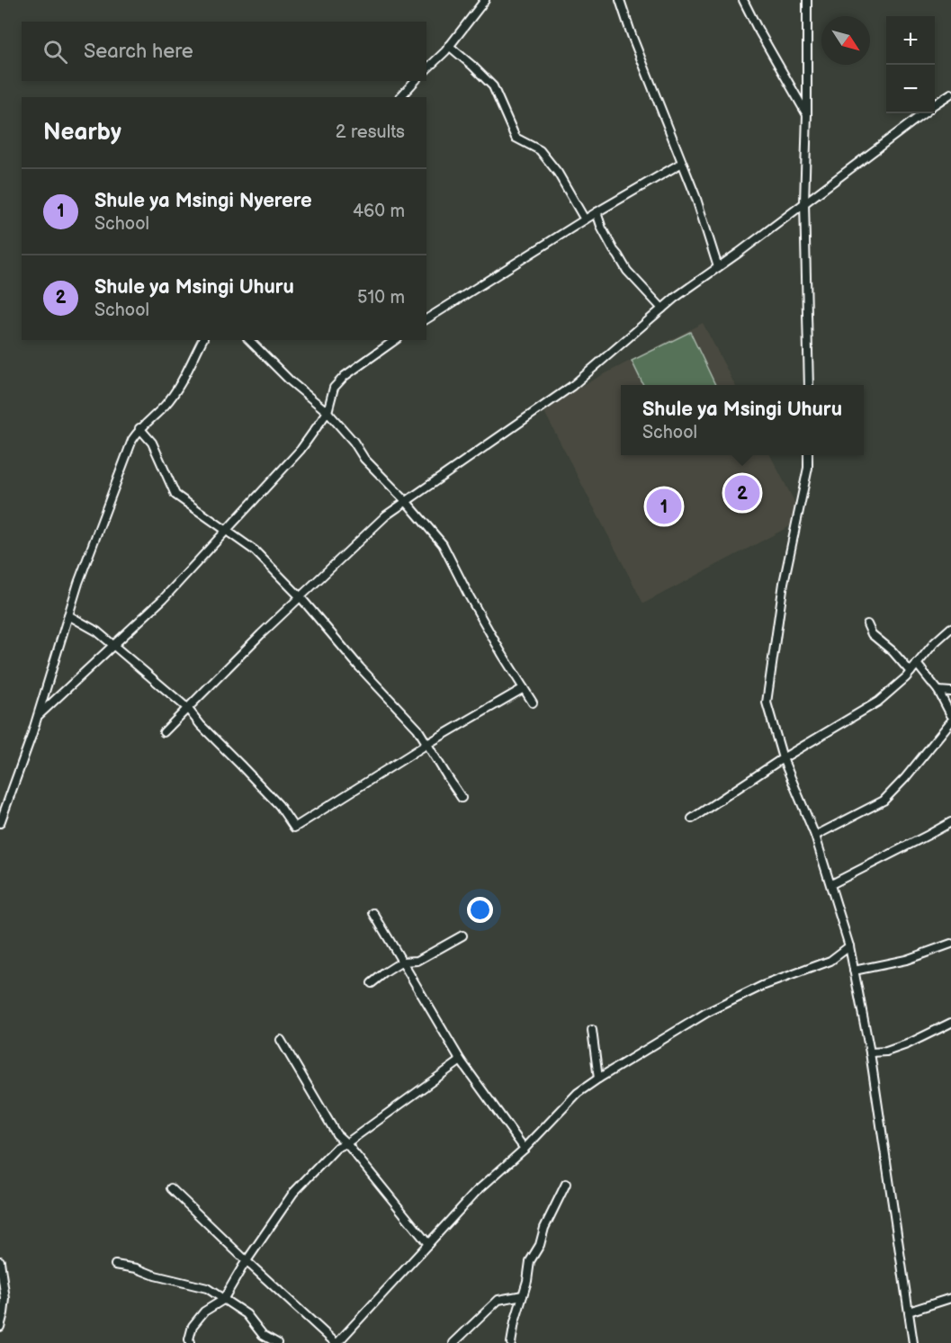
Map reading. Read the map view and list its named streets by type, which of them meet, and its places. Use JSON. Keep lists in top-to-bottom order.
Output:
{
  "north": "bottom right",
  "page": {
    "map_buttons": ["+", "−"],
    "search": "Search here",
    "heading": ["Nearby", "2 results"],
    "list": [
      {
        "mark": "1",
        "name": "Shule ya Msingi Nyerere",
        "note": "School",
        "value": "460 m"
      },
      {
        "mark": "2",
        "name": "Shule ya Msingi Uhuru",
        "note": "School",
        "value": "510 m"
      }
    ],
    "popup": ["Shule ya Msingi Uhuru", "School"],
    "pins": ["2", "1"]
  }
}
